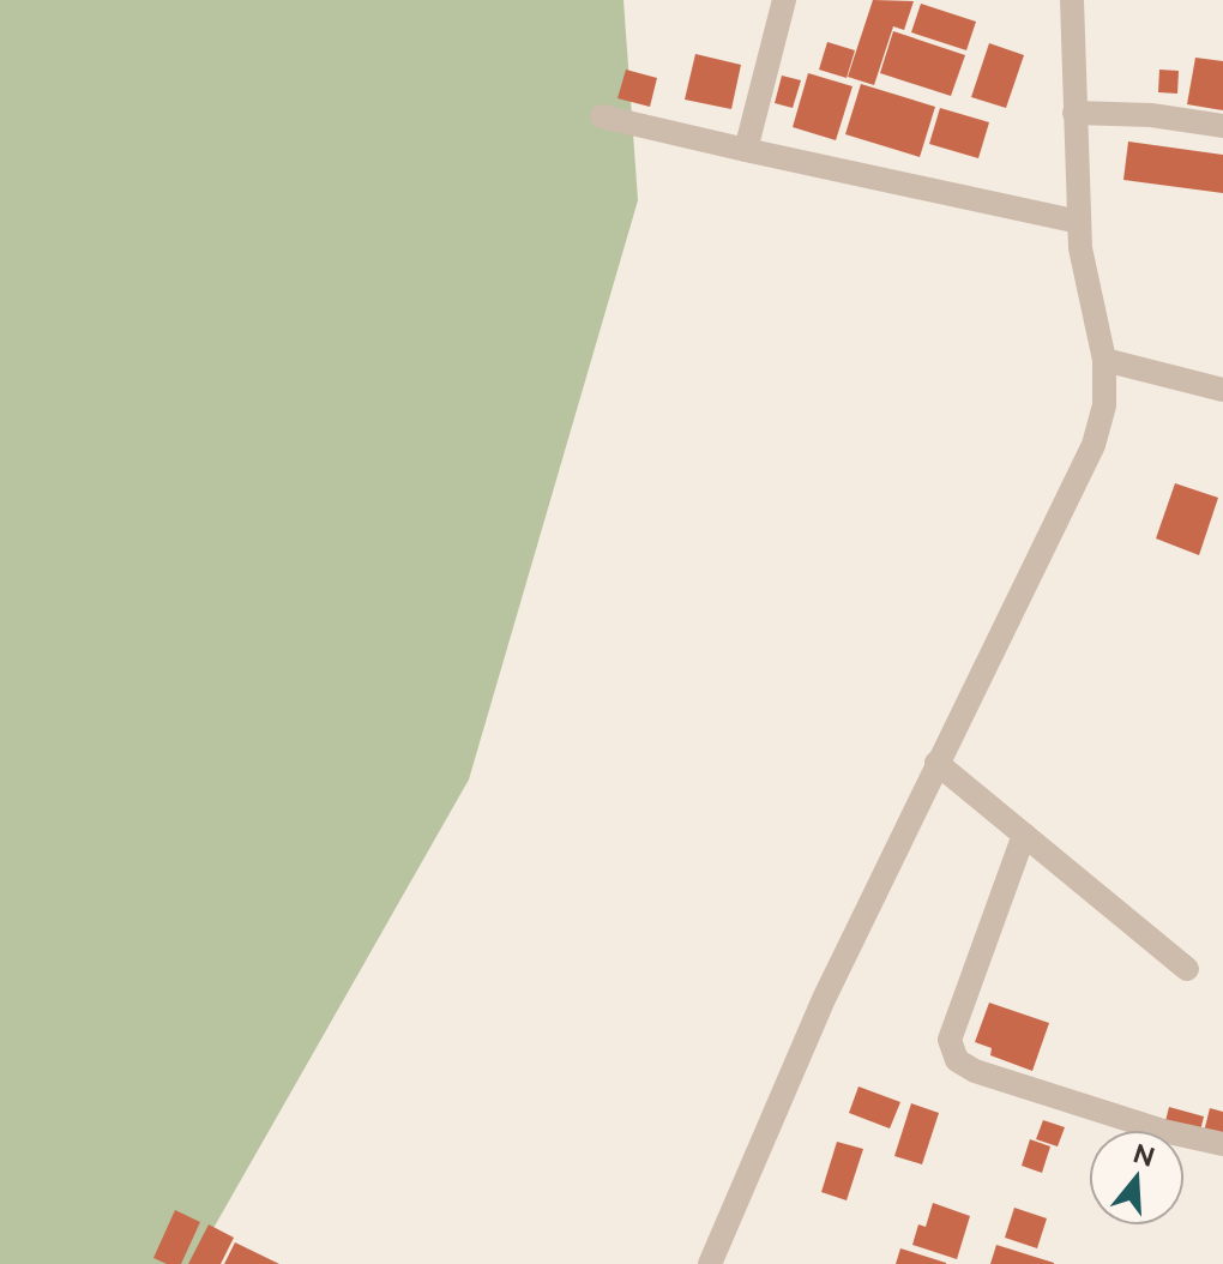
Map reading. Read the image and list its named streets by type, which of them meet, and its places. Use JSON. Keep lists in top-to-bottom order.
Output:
{
  "north": "top"
}
